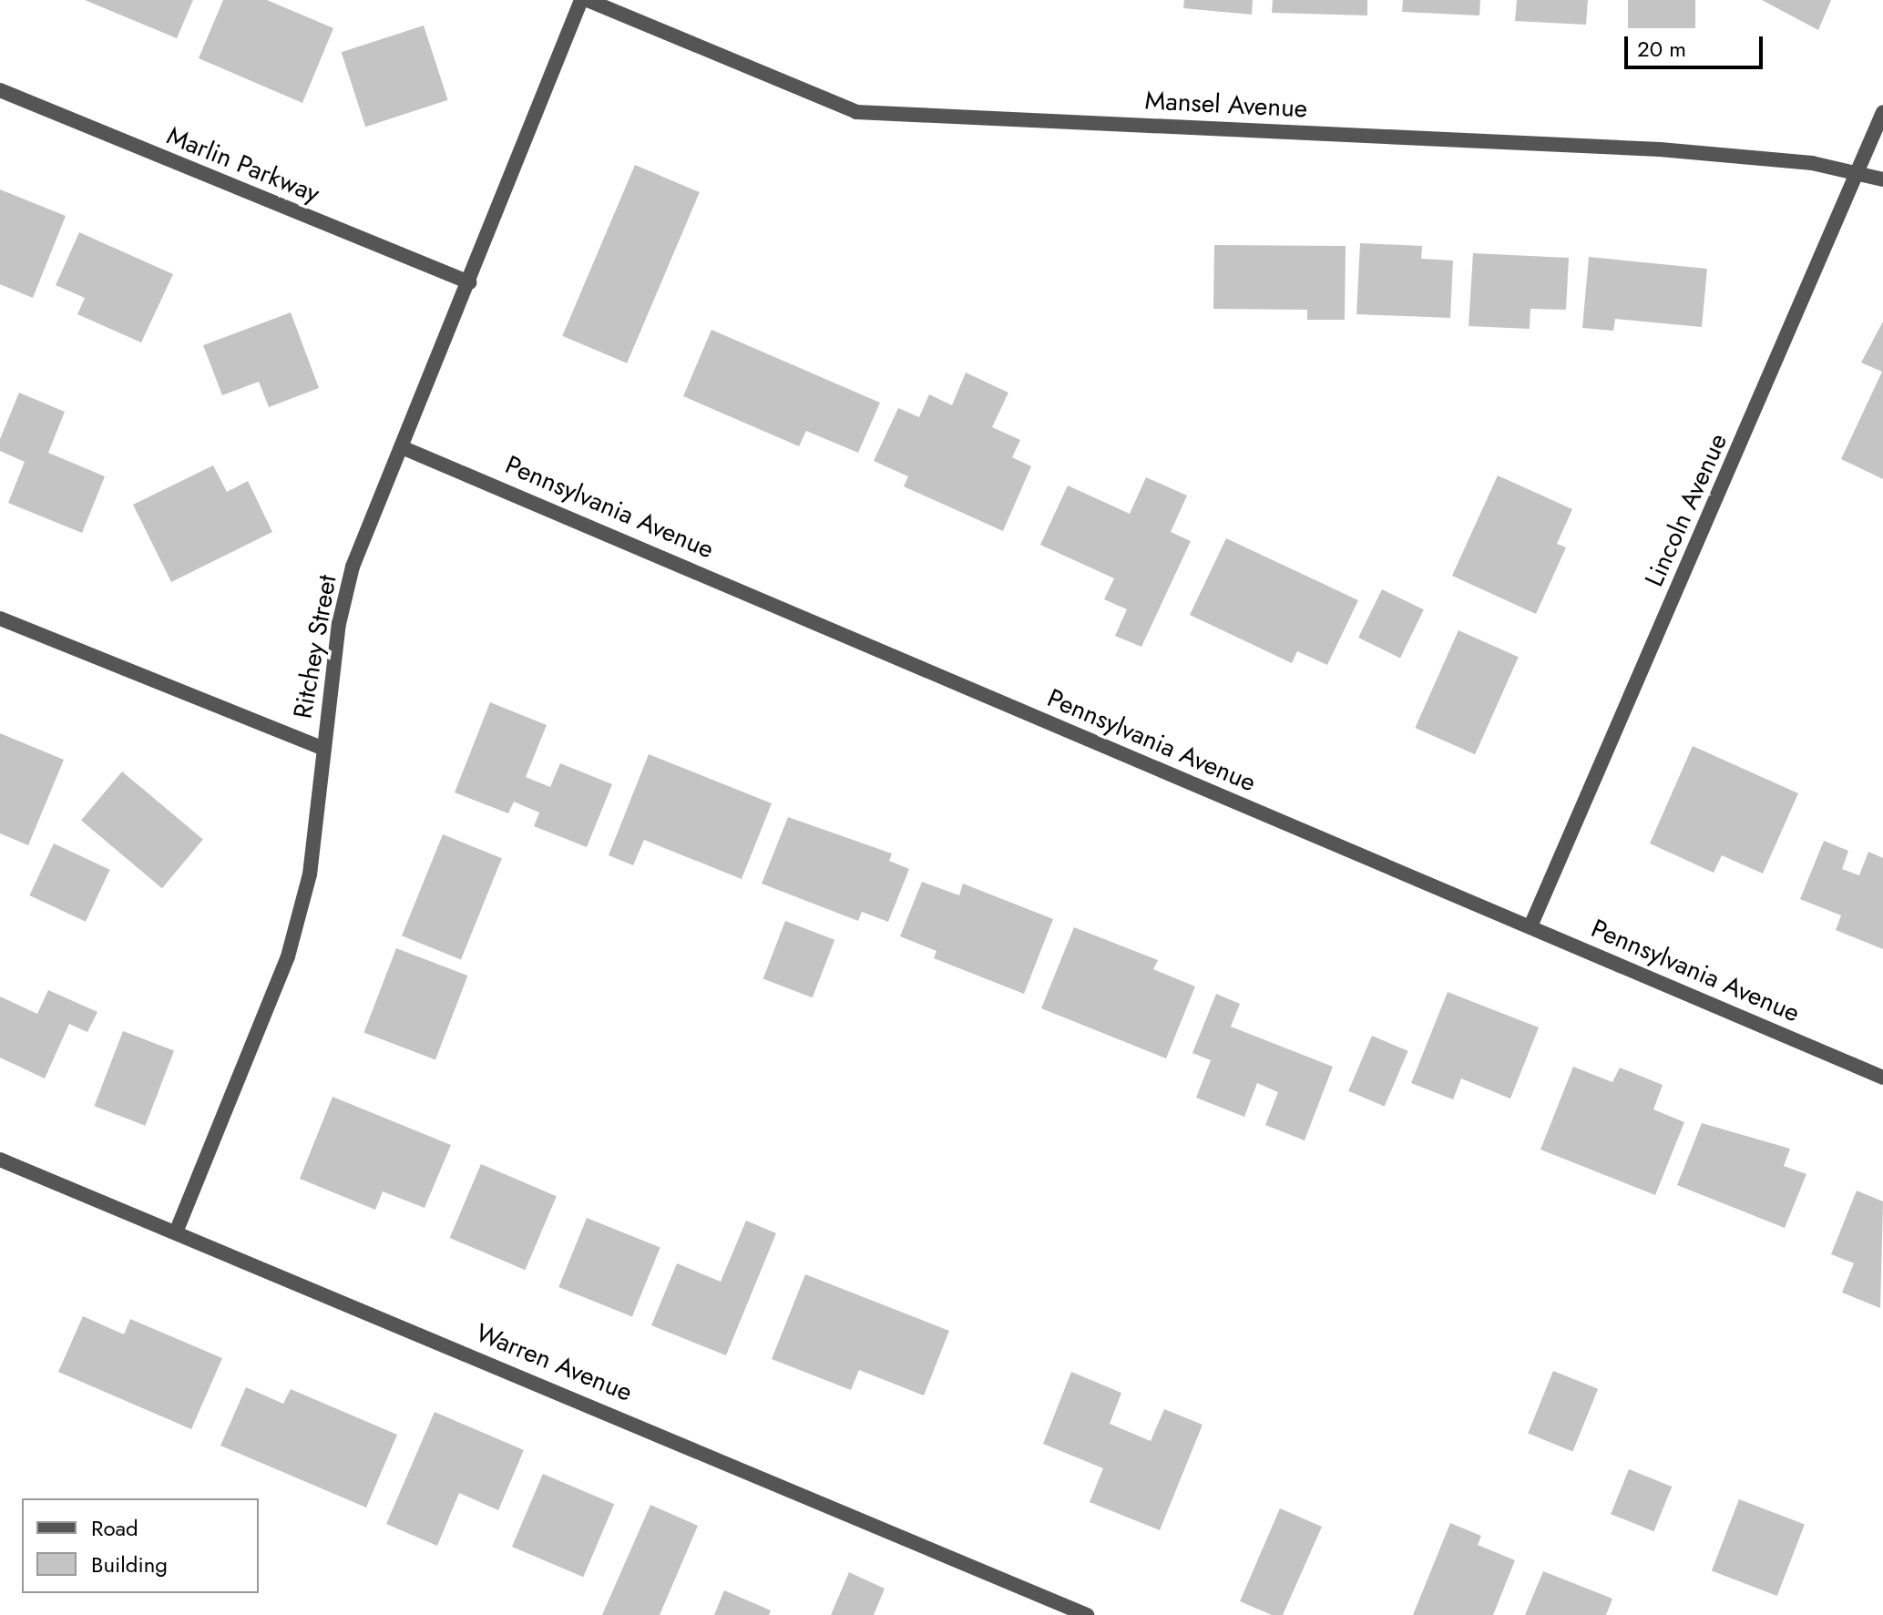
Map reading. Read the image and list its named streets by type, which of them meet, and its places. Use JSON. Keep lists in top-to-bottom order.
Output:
{
  "streets": {
    "street": [
      "Mansel Avenue",
      "Marlin Parkway",
      "Pennsylvania Avenue",
      "Lincoln Avenue",
      "Ritchey Street",
      "Warren Avenue"
    ]
  },
  "crossings": [
    ["Mansel Avenue", "Lincoln Avenue"],
    ["Marlin Parkway", "Ritchey Street"],
    ["Pennsylvania Avenue", "Lincoln Avenue"],
    ["Pennsylvania Avenue", "Ritchey Street"],
    ["Ritchey Street", "Warren Avenue"]
  ],
  "legend": ["Road", "Building"],
  "scale_bar": "20 m"
}
